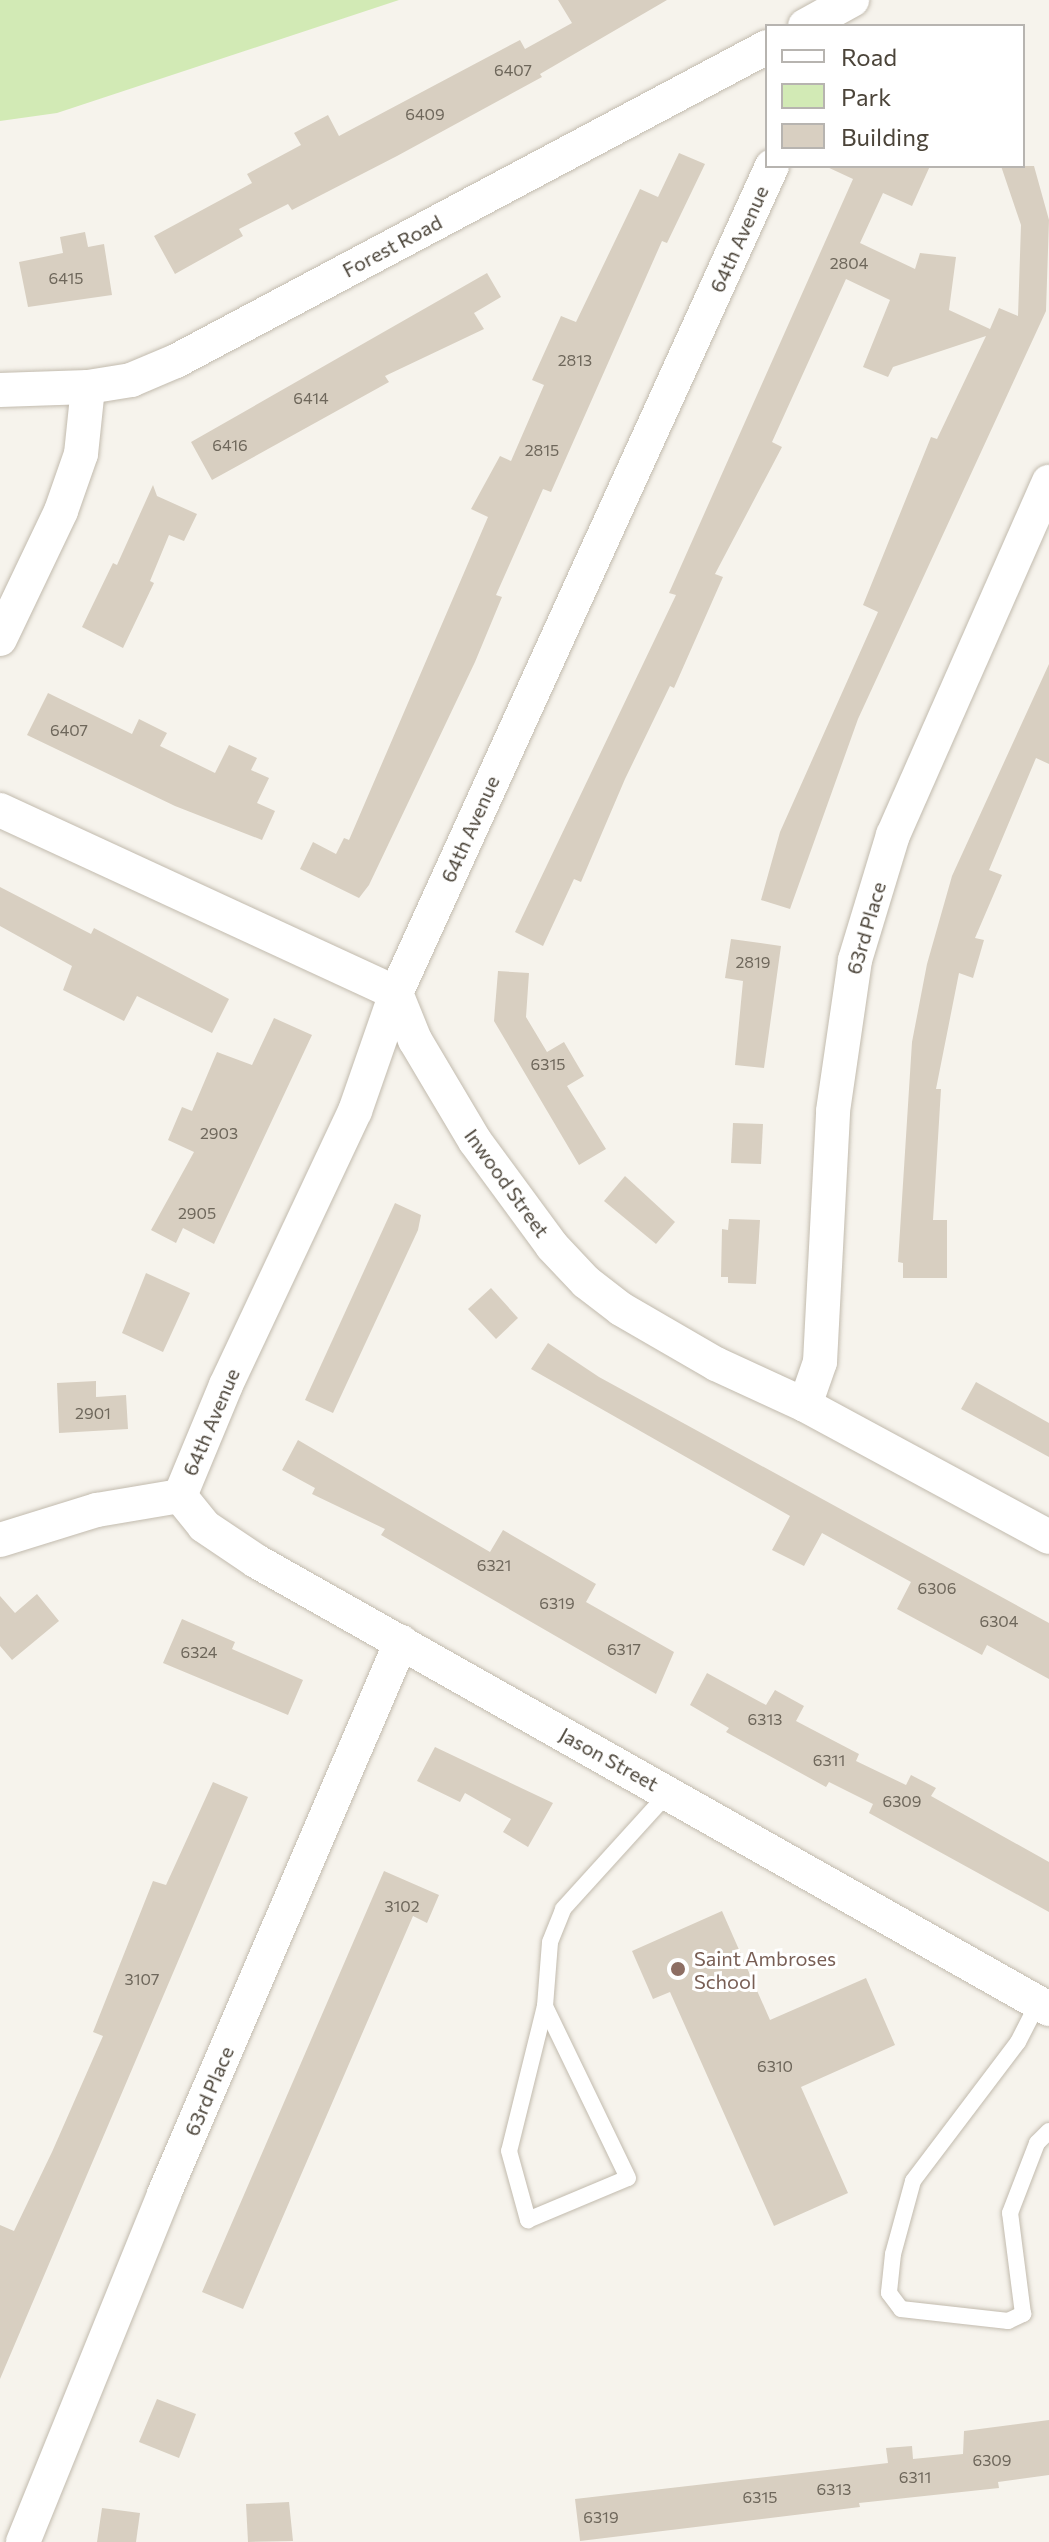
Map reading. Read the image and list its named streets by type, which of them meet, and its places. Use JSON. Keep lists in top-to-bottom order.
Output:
{
  "streets": {
    "street": [
      "64th Avenue",
      "Forest Road",
      "63rd Place",
      "Inwood Street",
      "Jason Street"
    ]
  },
  "crossings": [
    ["64th Avenue", "Inwood Street"],
    ["64th Avenue", "Jason Street"],
    ["63rd Place", "Inwood Street"],
    ["63rd Place", "Jason Street"]
  ],
  "places": ["Saint Ambroses School"],
  "house_numbers": [
    "6407",
    "6409",
    "2804",
    "6415",
    "2813",
    "6414",
    "6416",
    "2815",
    "6407",
    "2819",
    "6315",
    "2903",
    "2905",
    "2901",
    "6321",
    "6306",
    "6319",
    "6304",
    "6317",
    "6324",
    "6313",
    "6311",
    "6309",
    "3102",
    "3107",
    "6310",
    "6309",
    "6311",
    "6313",
    "6315",
    "6319"
  ],
  "legend": ["Road", "Park", "Building"]
}
